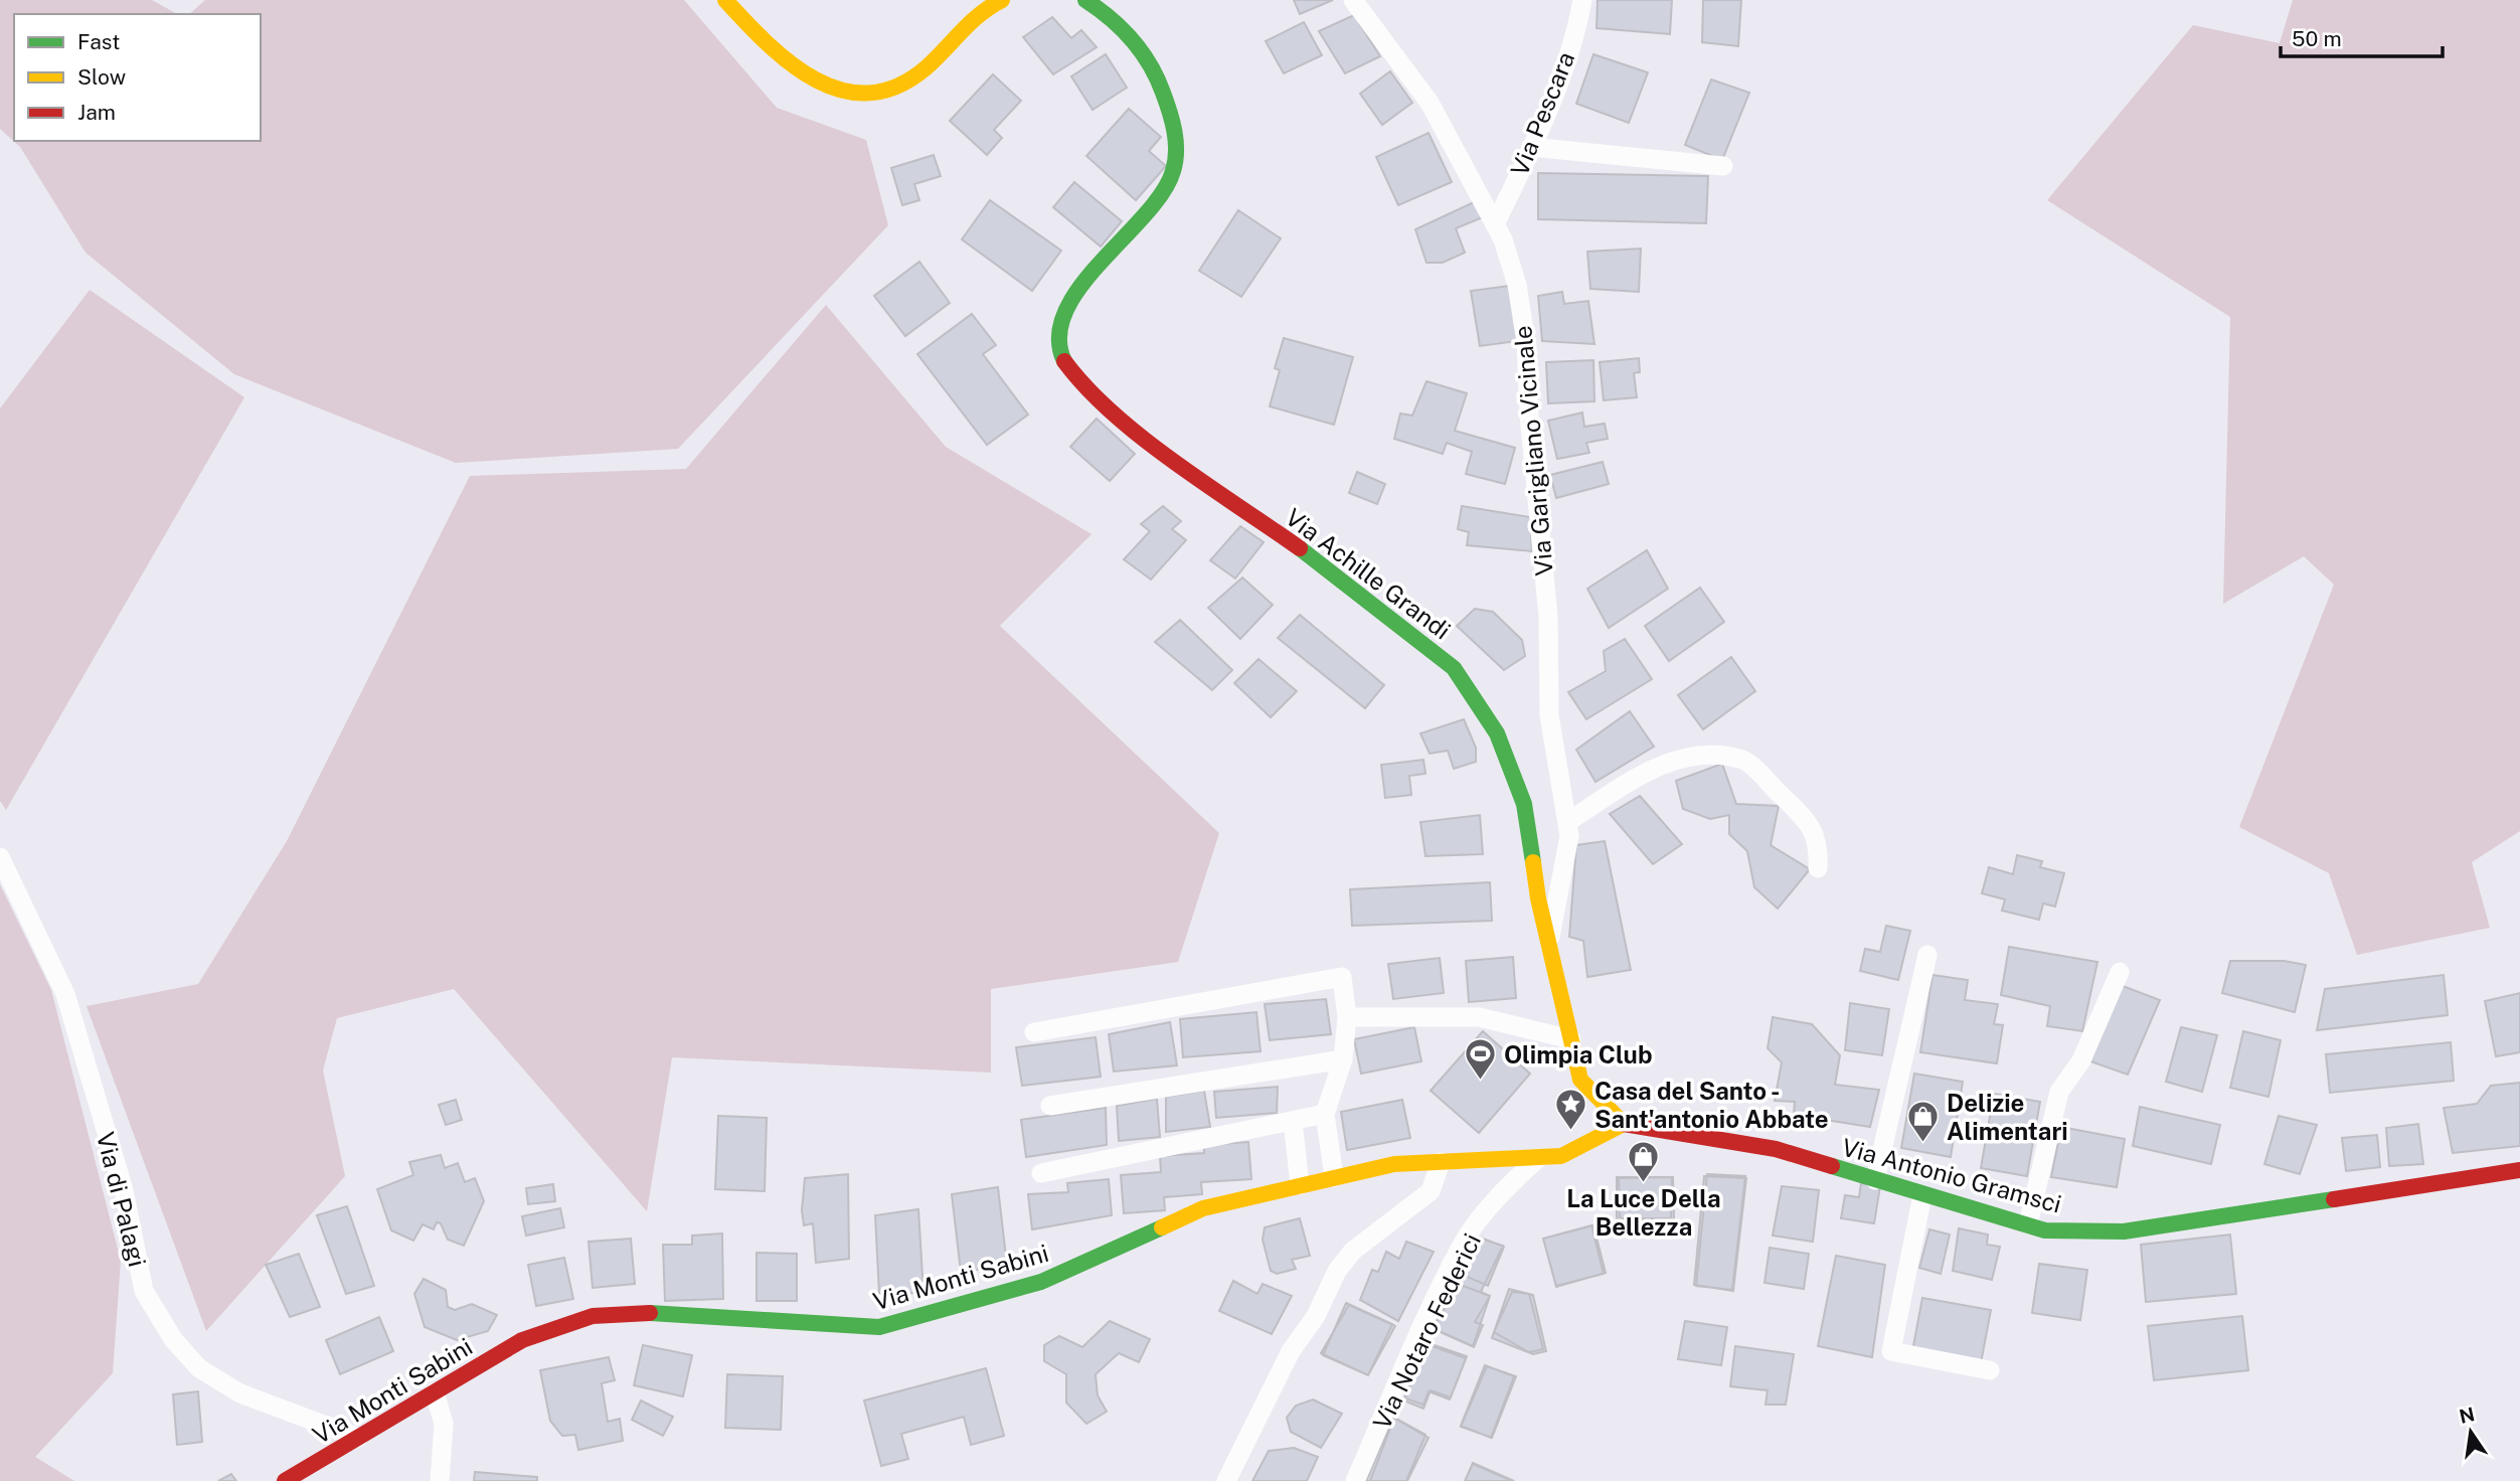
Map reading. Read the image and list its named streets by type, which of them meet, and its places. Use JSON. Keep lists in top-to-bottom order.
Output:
{
  "streets": {
    "main road": ["Via Achille Grandi", "Via Antonio Gramsci", "Via Monti Sabini"],
    "street": [
      "Via Pescara",
      "Via Garigliano Vicinale",
      "Via di Palagi",
      "Via Notaro Federici"
    ]
  },
  "crossings": [
    ["Via Pescara", "Via Garigliano Vicinale"],
    ["Via Garigliano Vicinale", "Via Achille Grandi"],
    ["Via Achille Grandi", "Via Antonio Gramsci"],
    ["Via Achille Grandi", "Via Monti Sabini"],
    ["Via Antonio Gramsci", "Via Monti Sabini"],
    ["Via di Palagi", "Via Monti Sabini"],
    ["Via Monti Sabini", "Via Notaro Federici"]
  ],
  "places": {
    "sports": ["Olimpia Club"],
    "place": ["Casa del Santo - Sant'antonio Abbate"],
    "shop": ["Delizie Alimentari", "La Luce Della Bellezza"]
  },
  "legend": ["Fast", "Slow", "Jam"],
  "scale_bar": "50 m",
  "north": "top"
}
